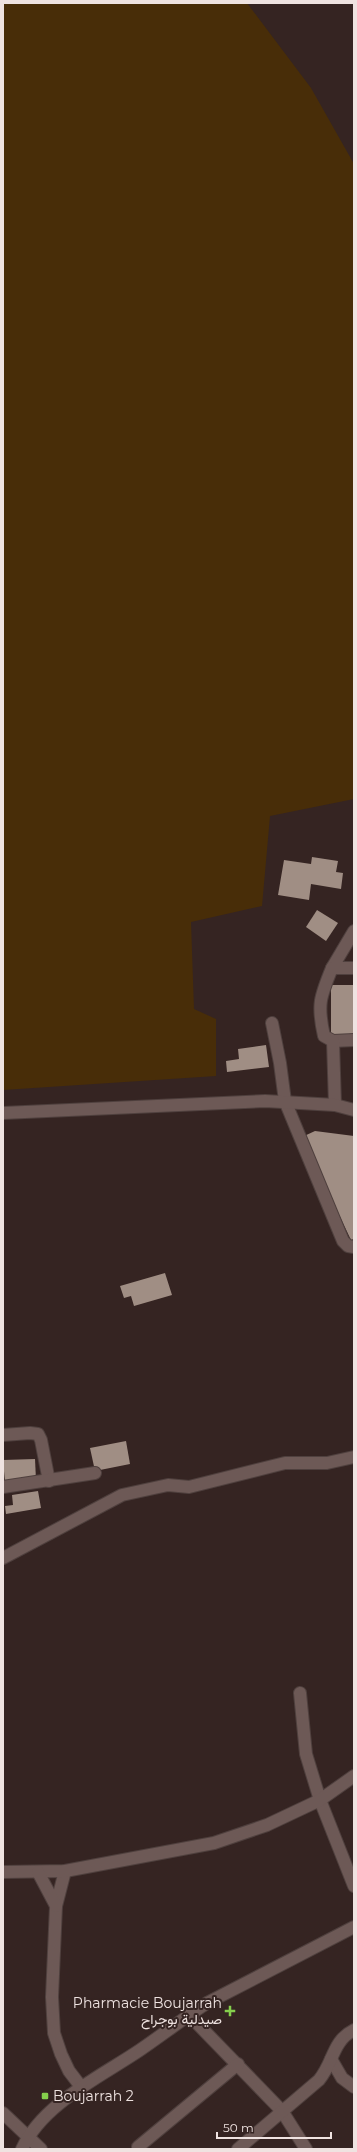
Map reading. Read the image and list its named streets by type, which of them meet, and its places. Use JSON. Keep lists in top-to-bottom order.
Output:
{
  "places": {
    "health": ["Pharmacie Boujarrah صيدلية بوجراح"],
    "transit": ["Boujarrah 2"]
  },
  "scale_bar": "50 m"
}
